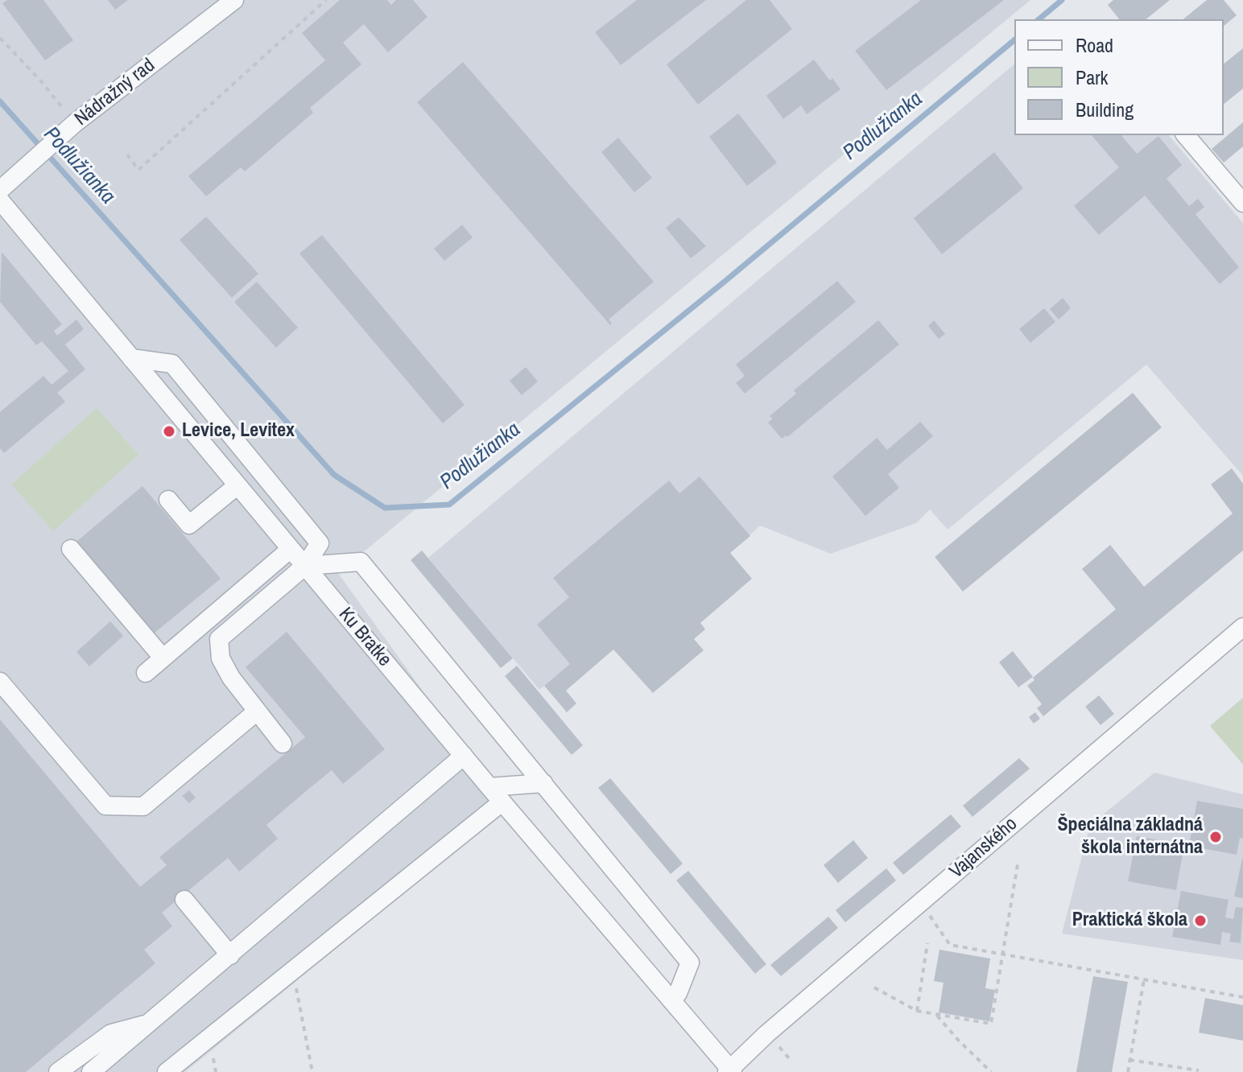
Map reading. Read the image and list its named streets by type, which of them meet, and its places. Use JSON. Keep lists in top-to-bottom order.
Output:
{
  "streets": {
    "street": ["Nádražný rad", "Ku Bratke", "Vajanského"]
  },
  "crossings": [
    ["Nádražný rad", "Ku Bratke"],
    ["Ku Bratke", "Vajanského"]
  ],
  "water": ["Podlužianka"],
  "places": ["Levice, Levitex", "Špeciálna základná škola internátna", "Praktická škola"],
  "legend": ["Road", "Park", "Building"]
}
